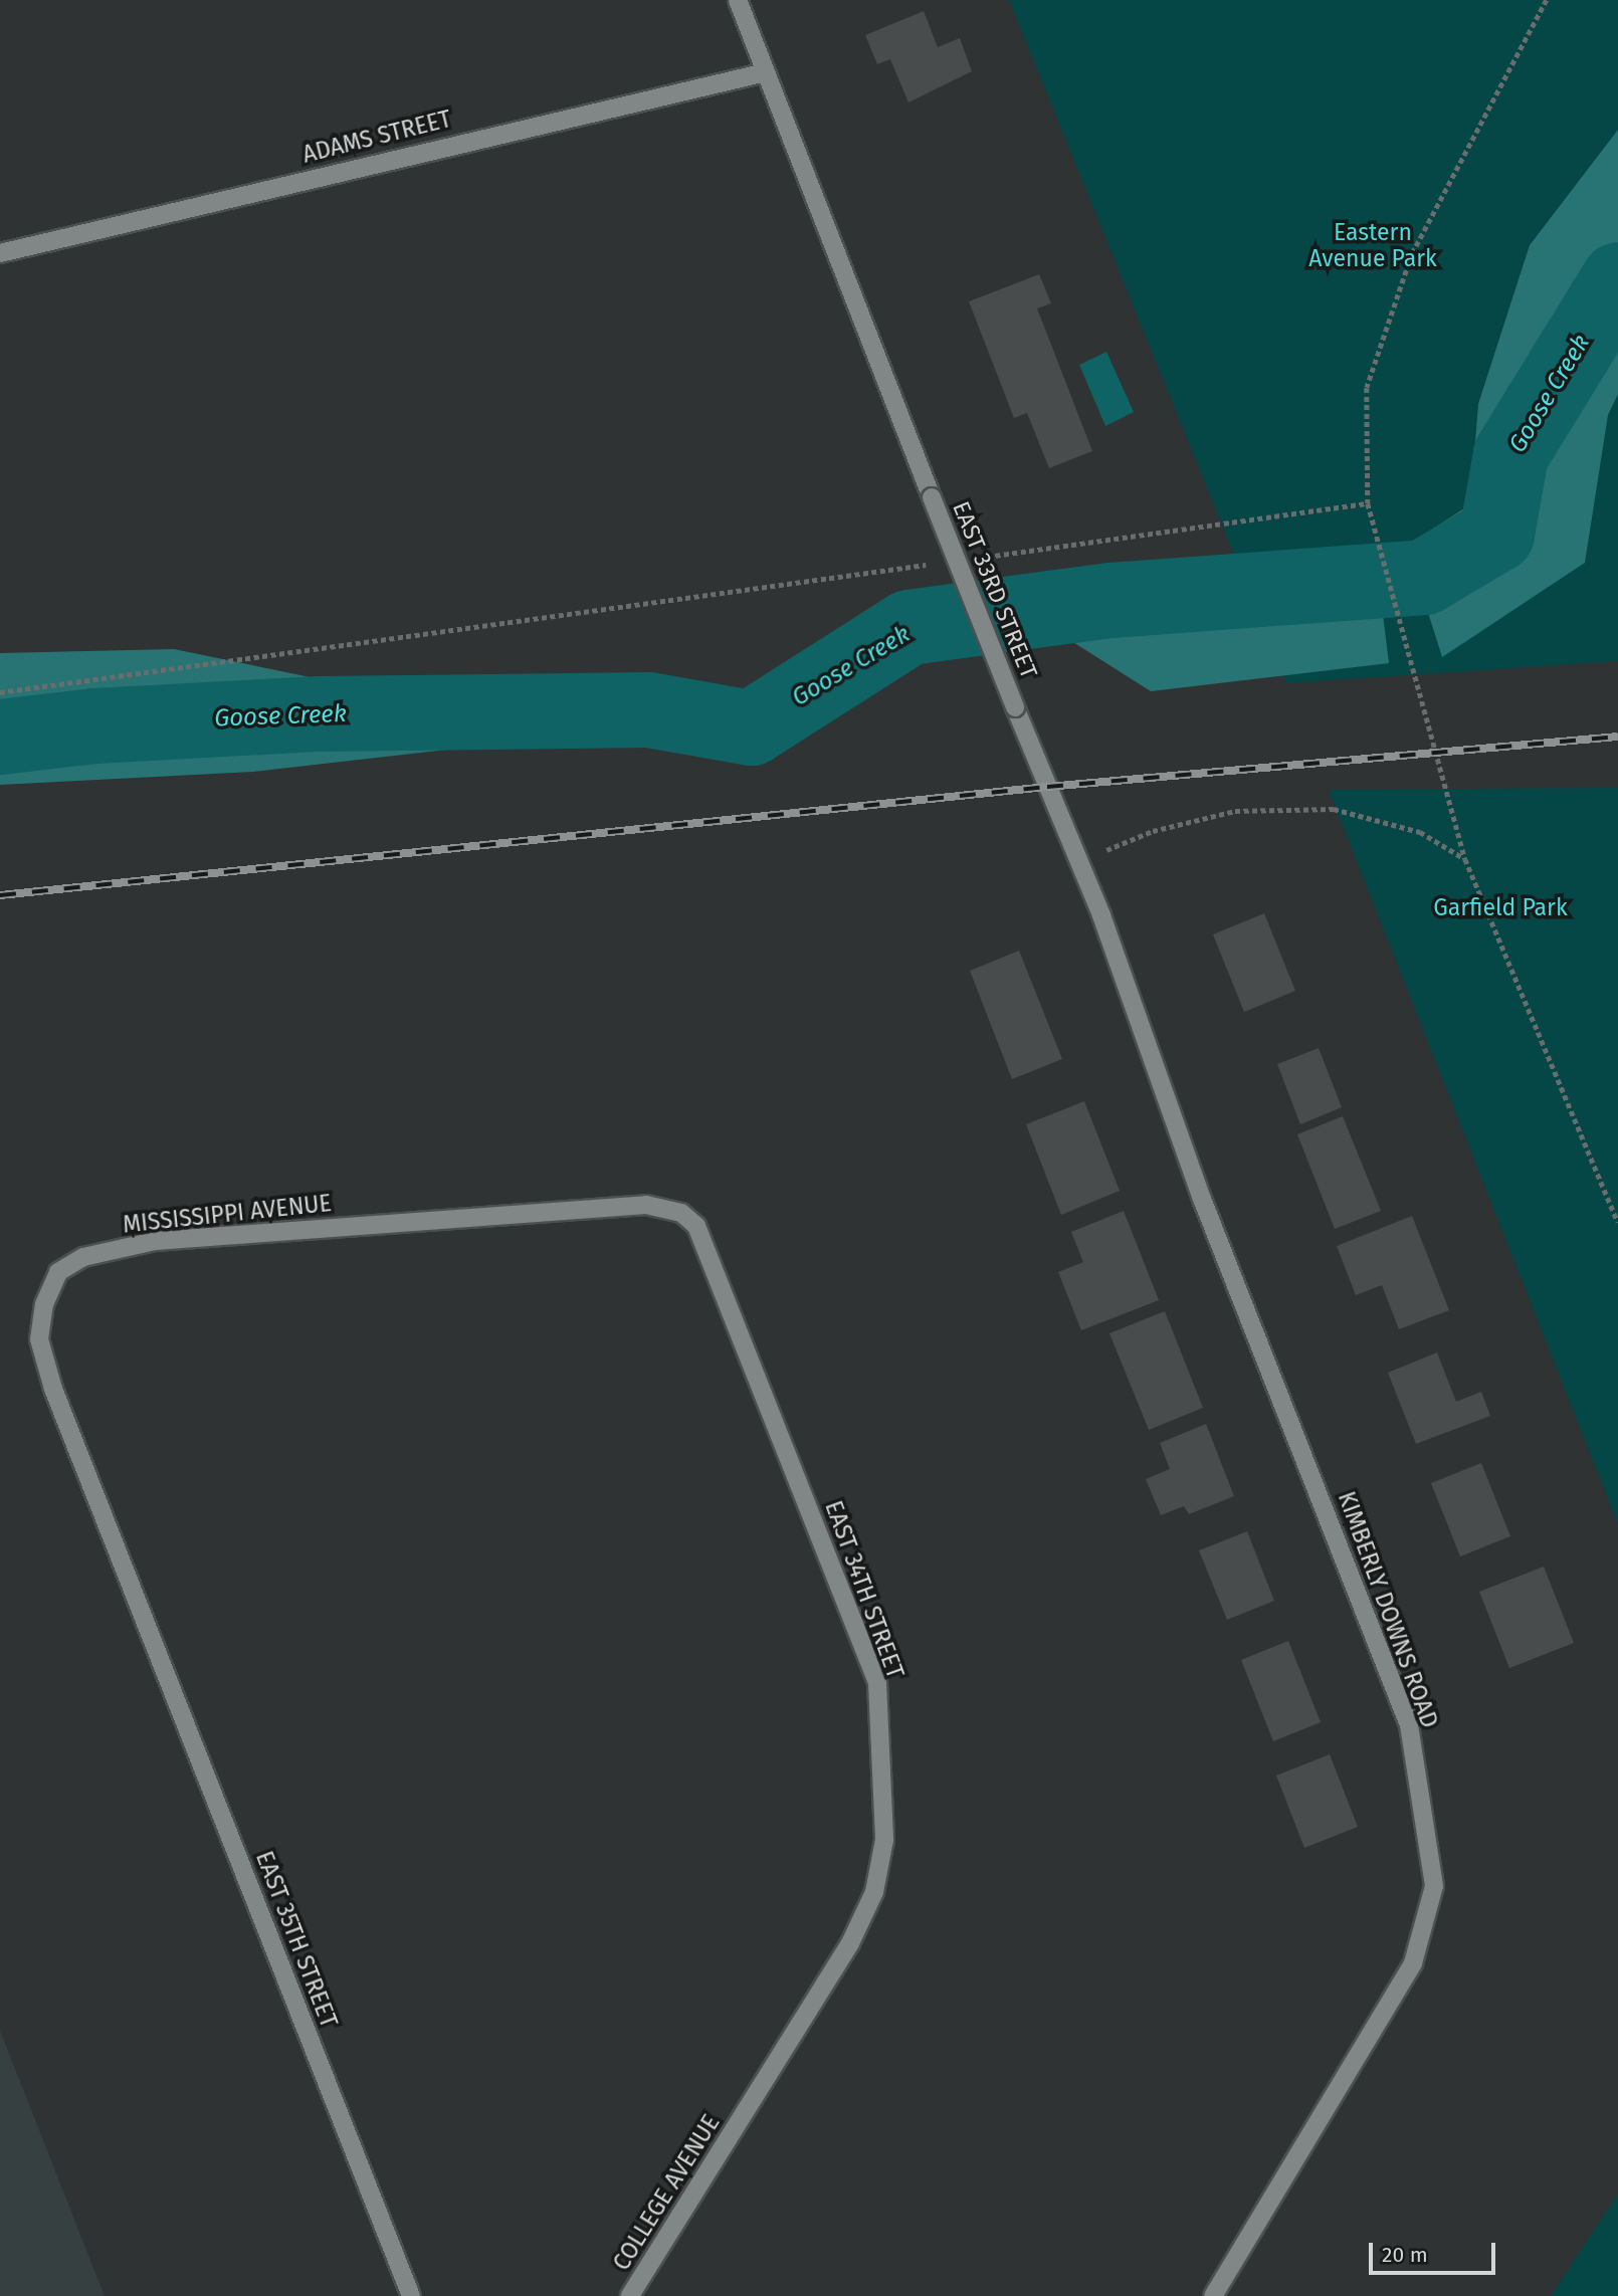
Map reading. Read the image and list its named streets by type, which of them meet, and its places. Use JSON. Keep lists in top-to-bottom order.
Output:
{
  "streets": {
    "street": [
      "ADAMS STREET",
      "EAST 33RD STREET",
      "MISSISSIPPI AVENUE",
      "EAST 34TH STREET",
      "KIMBERLY DOWNS ROAD",
      "EAST 35TH STREET",
      "COLLEGE AVENUE"
    ]
  },
  "crossings": [
    ["ADAMS STREET", "EAST 33RD STREET"],
    ["EAST 33RD STREET", "KIMBERLY DOWNS ROAD"],
    ["MISSISSIPPI AVENUE", "EAST 34TH STREET"],
    ["MISSISSIPPI AVENUE", "EAST 35TH STREET"],
    ["EAST 34TH STREET", "COLLEGE AVENUE"]
  ],
  "water": ["Goose Creek"],
  "parks": ["Eastern Avenue Park", "Garfield Park"],
  "scale_bar": "20 m"
}
